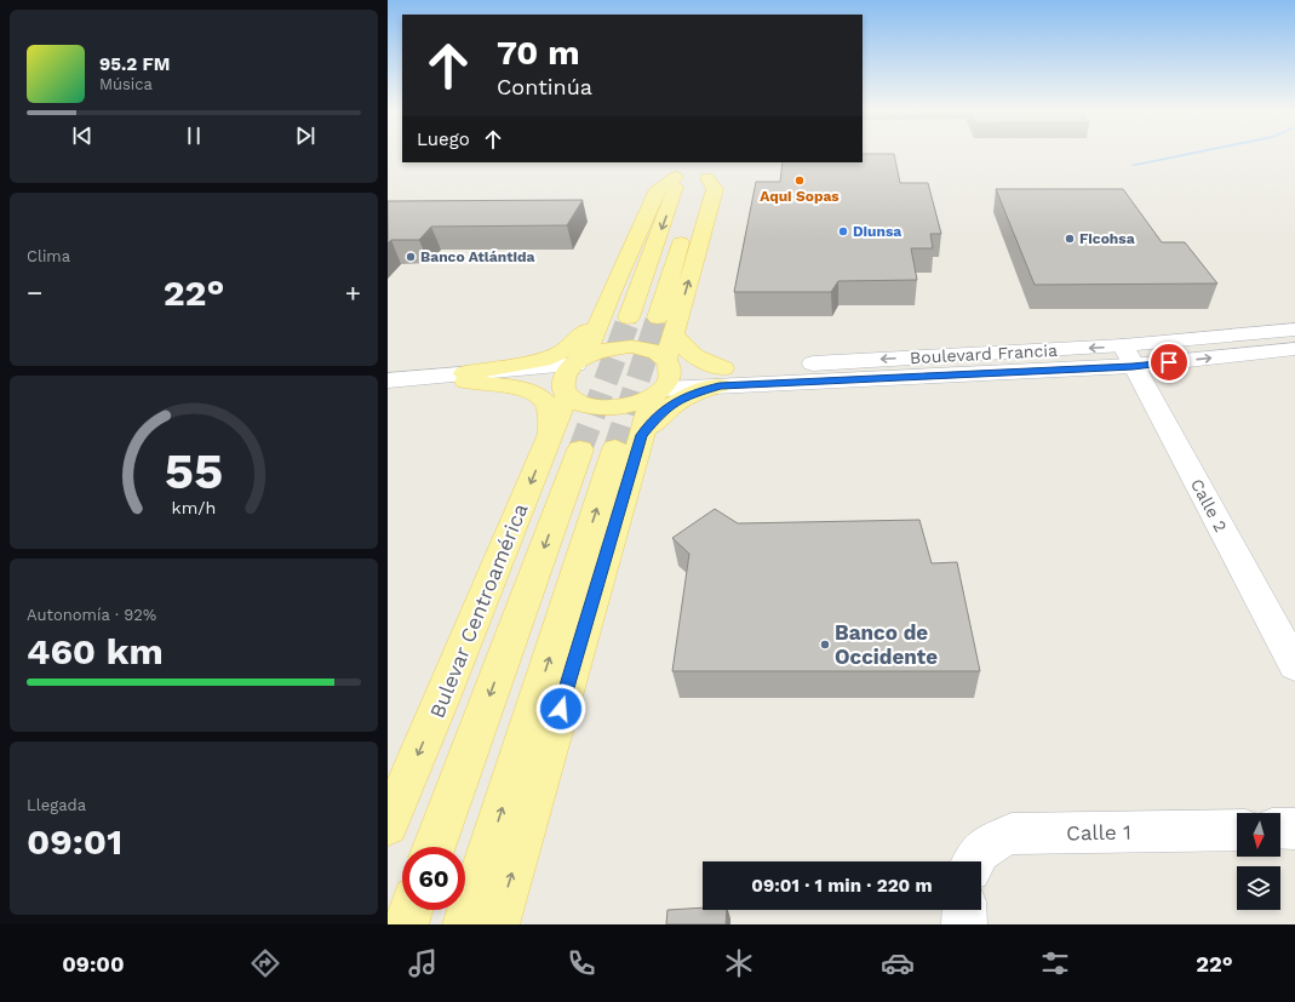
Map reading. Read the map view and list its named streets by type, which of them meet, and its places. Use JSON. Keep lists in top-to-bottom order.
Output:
{
  "streets": {
    "main road": ["Bulevar Centroamérica"],
    "street": ["Boulevard Francia", "Calle 2", "Calle 1"]
  },
  "crossings": [
    ["Boulevard Francia", "Calle 2"],
    ["Boulevard Francia", "Bulevar Centroamérica"]
  ],
  "places": [
    "Aqui Sopas",
    "Diunsa",
    "Ficohsa",
    "Banco Atlántida",
    "Banco de Occidente"
  ],
  "north": "bottom",
  "page": {
    "turn": ["70 m", "Continúa"],
    "song": ["95.2 FM", "Música"],
    "then": "Luego",
    "tile": [
      "Clima",
      ["Autonomía · 92%", "460 km"],
      ["Llegada", "09:01"]
    ],
    "heat": ["−", "22°", "+"],
    "limit": "60",
    "trip": "09:01 · 1 min · 220 m",
    "tabs": ["09:00", "22°"],
    "gauge": ["55", "km/h"]
  }
}
